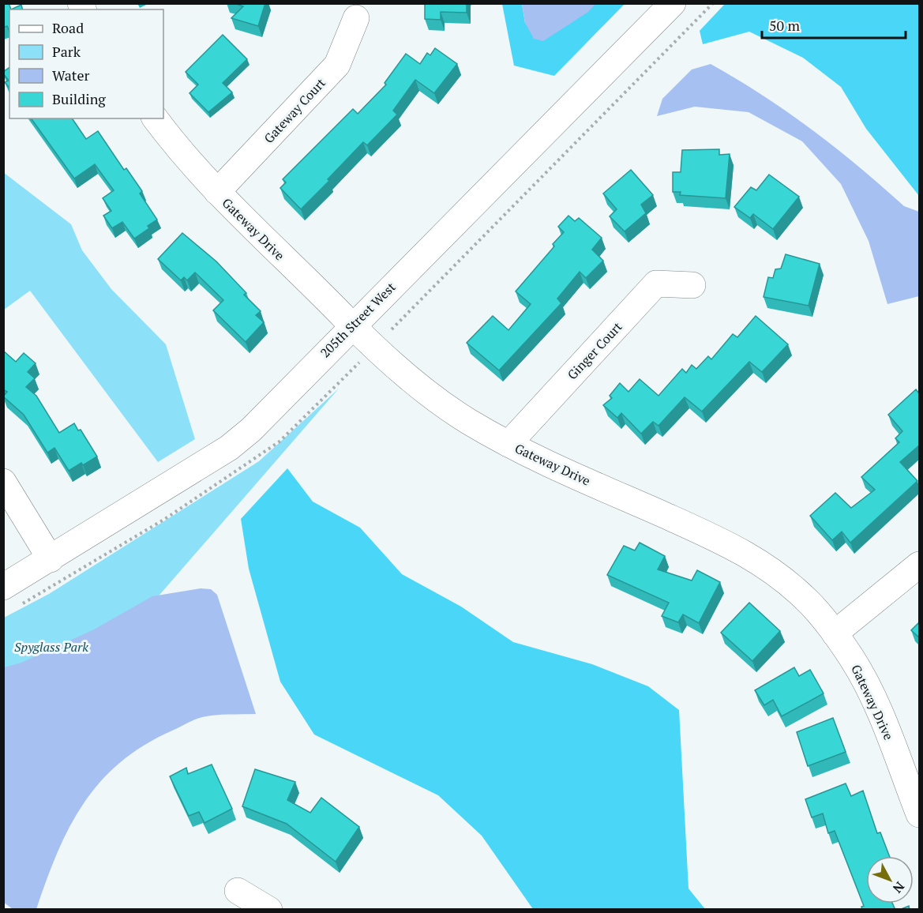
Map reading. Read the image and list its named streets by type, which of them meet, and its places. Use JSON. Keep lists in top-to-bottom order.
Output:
{
  "streets": {
    "street": [
      "Gateway Court",
      "Gateway Drive",
      "205th Street West",
      "Ginger Court"
    ]
  },
  "crossings": [
    ["Gateway Court", "Gateway Drive"],
    ["Gateway Drive", "205th Street West"],
    ["Gateway Drive", "Ginger Court"]
  ],
  "parks": ["Spyglass Park"],
  "legend": [
    "Road",
    "Park",
    "Water",
    "Building"
  ],
  "scale_bar": "50 m",
  "north": "bottom right"
}
